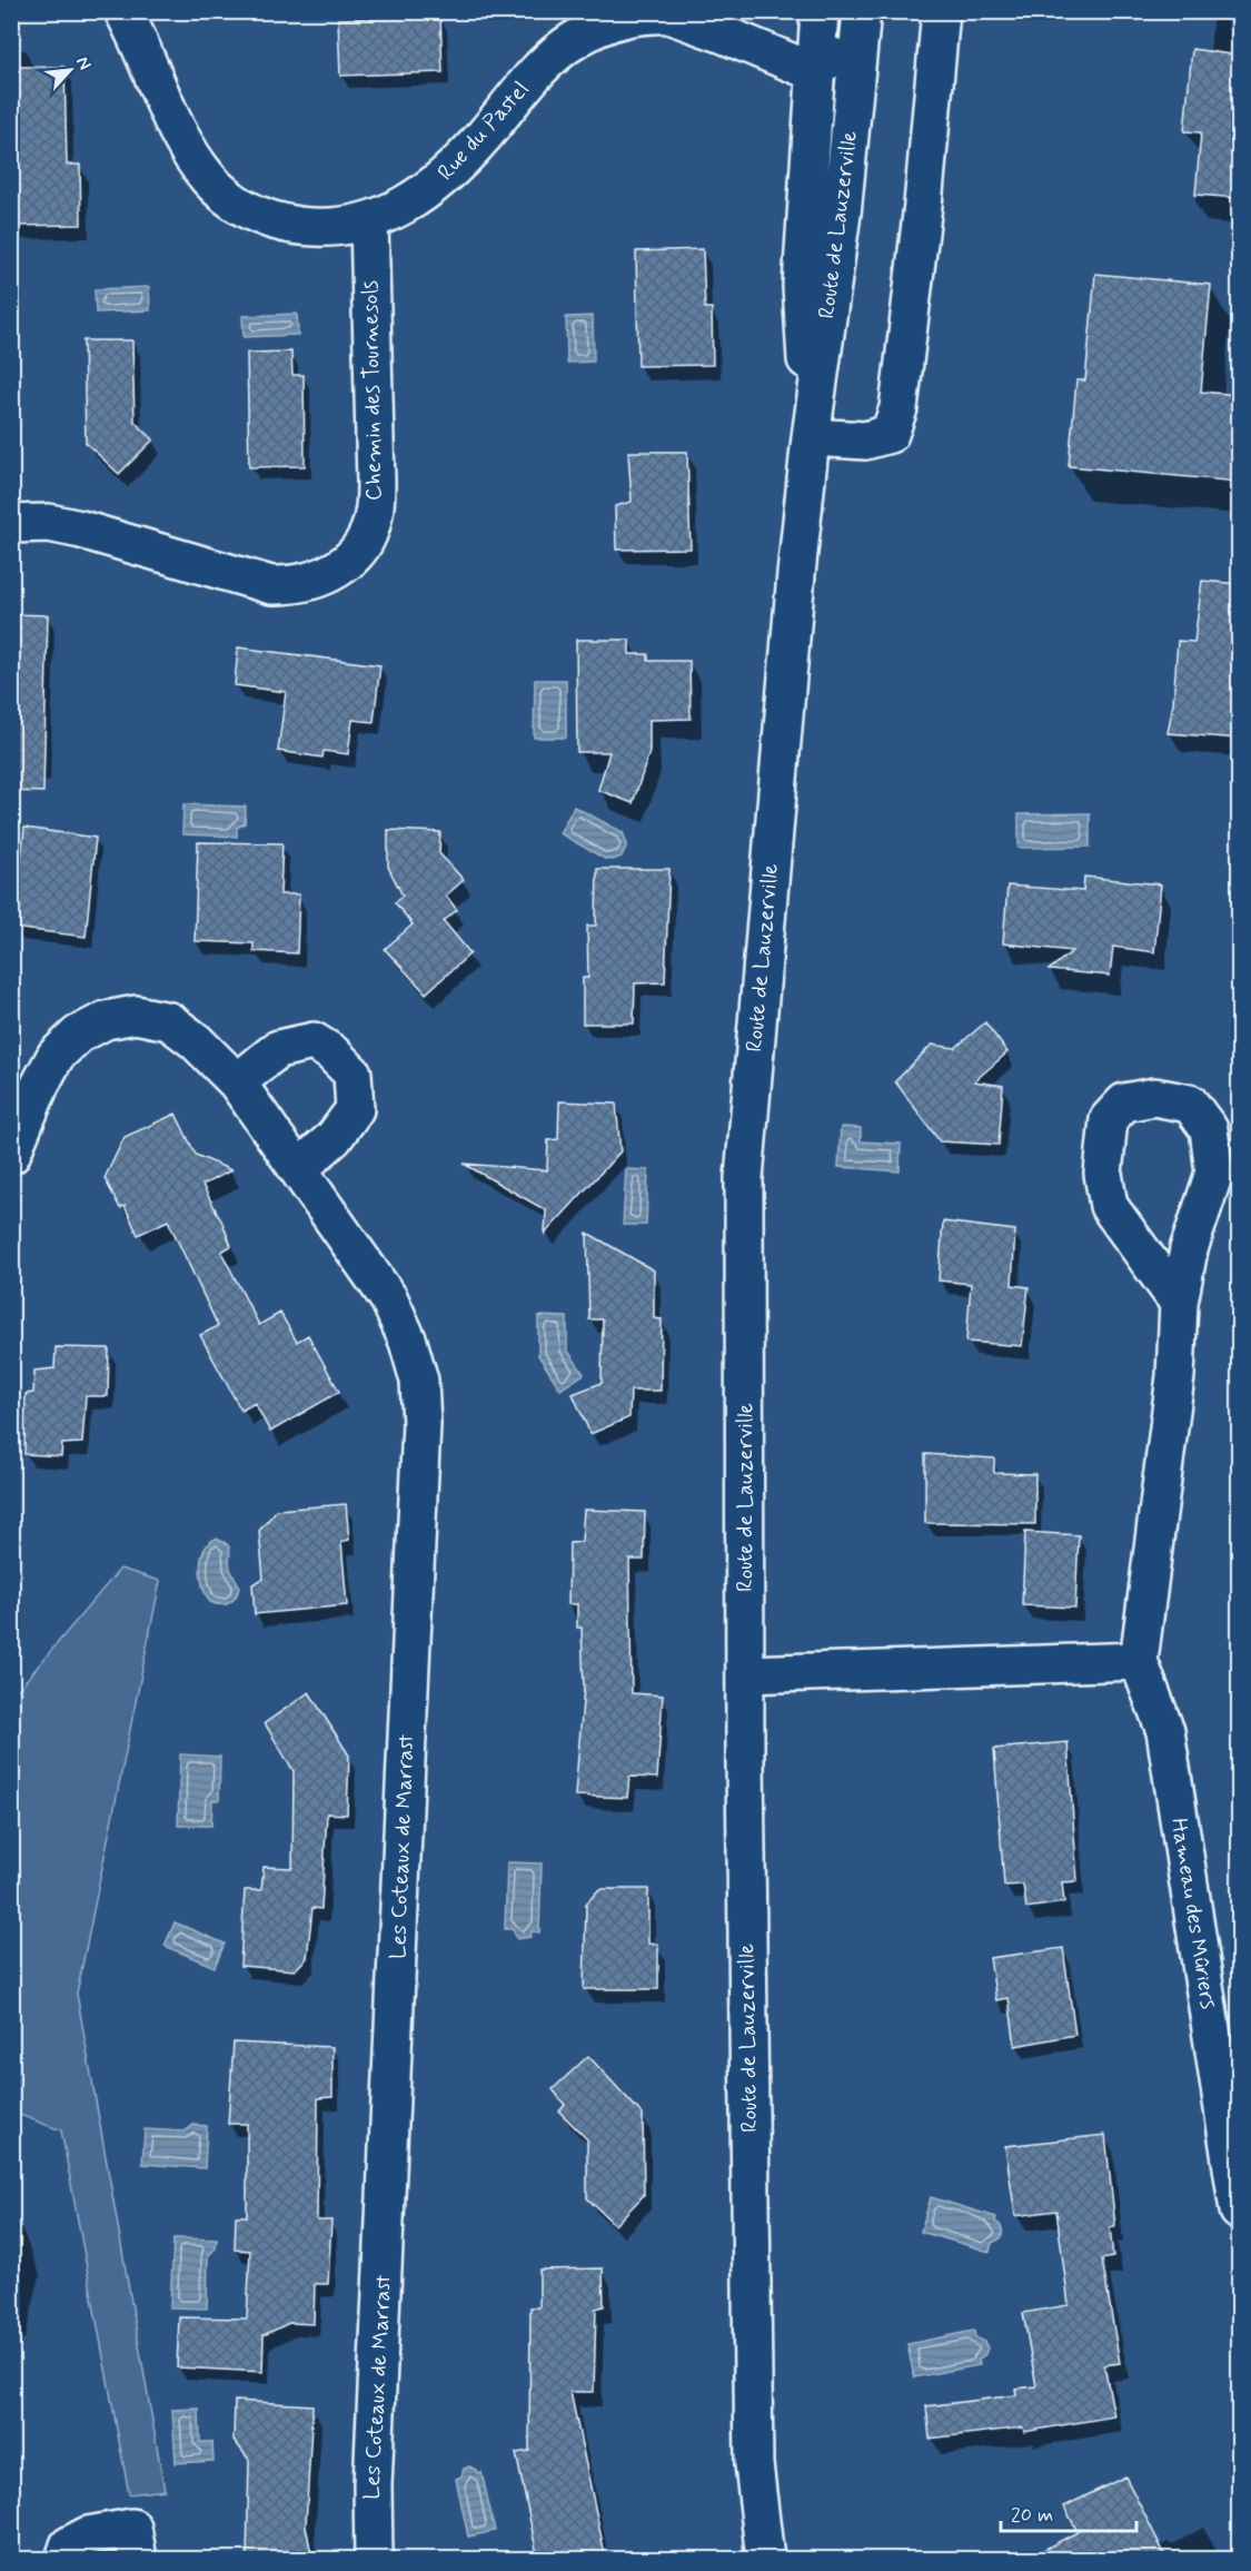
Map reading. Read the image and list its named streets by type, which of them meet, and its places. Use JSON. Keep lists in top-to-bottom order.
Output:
{
  "streets": {
    "street": [
      "Rue du Pastel",
      "Route de Lauzerville",
      "Chemin des Tournesols",
      "Les Coteaux de Marrast",
      "Hameau des Mûriers"
    ]
  },
  "crossings": [
    ["Rue du Pastel", "Route de Lauzerville"],
    ["Rue du Pastel", "Chemin des Tournesols"]
  ],
  "scale_bar": "20 m",
  "north": "top right"
}
